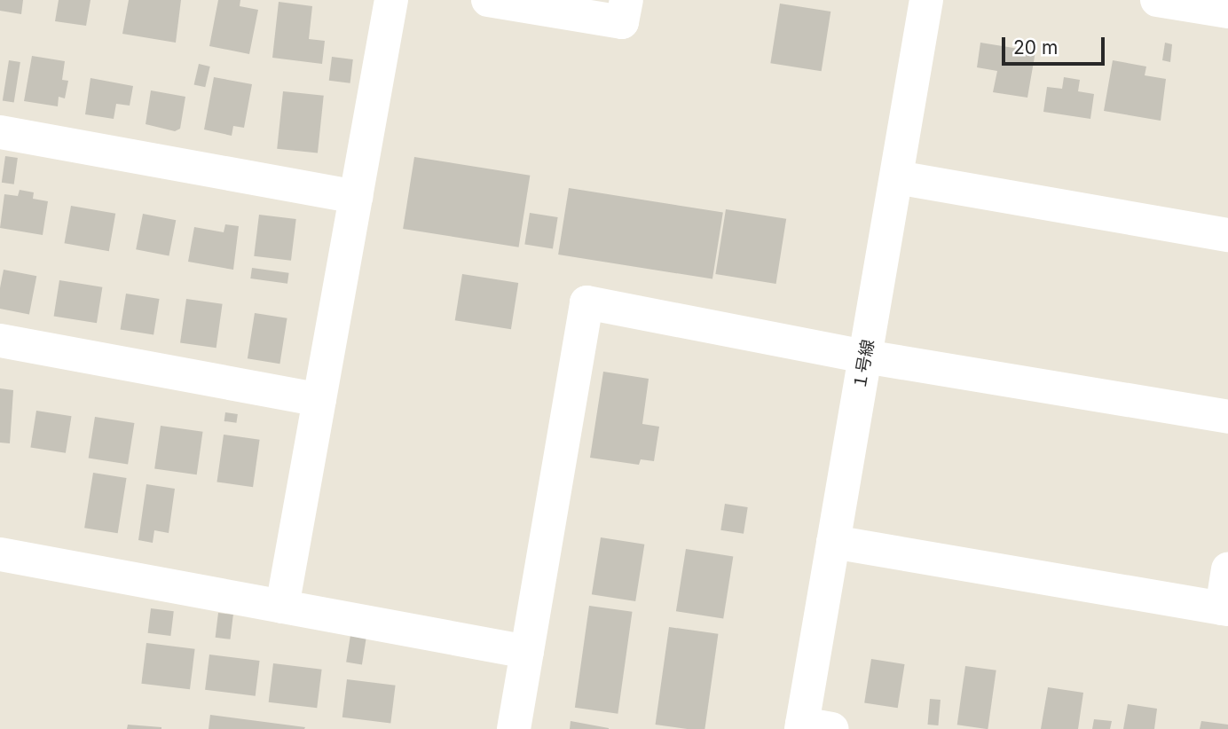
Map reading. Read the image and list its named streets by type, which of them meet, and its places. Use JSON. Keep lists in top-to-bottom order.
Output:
{
  "streets": {
    "street": ["１号線"]
  },
  "scale_bar": "20 m"
}
